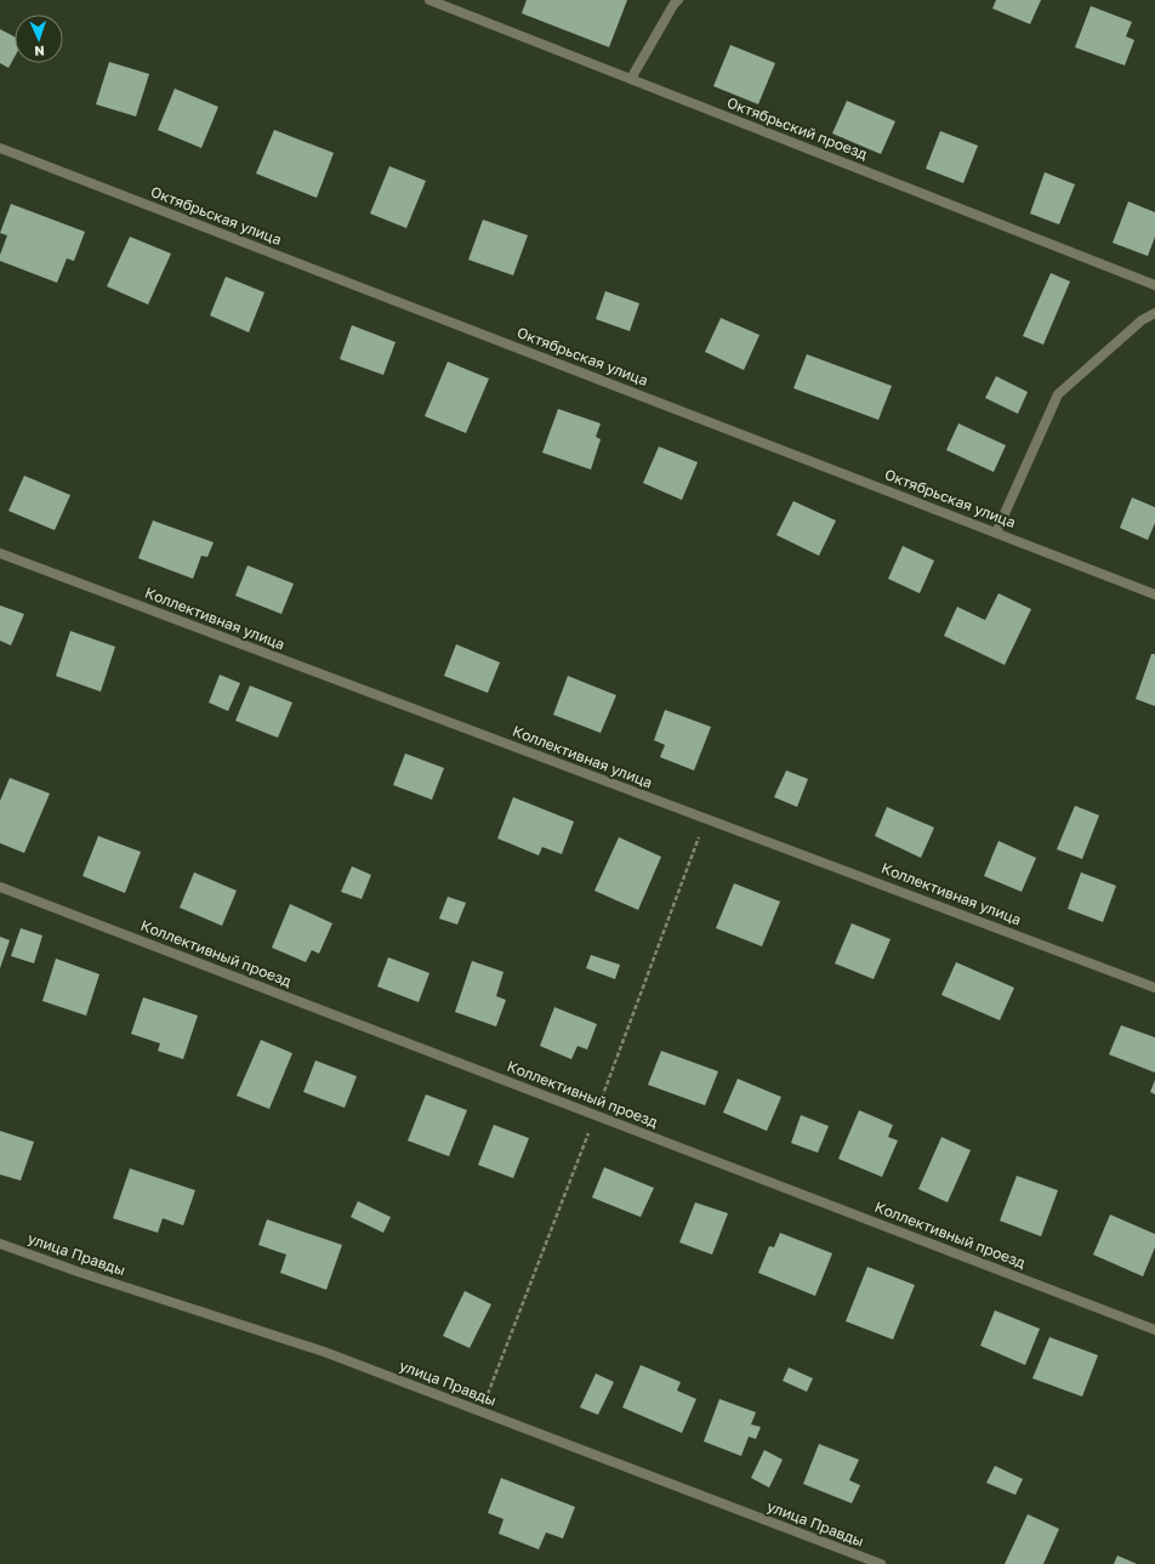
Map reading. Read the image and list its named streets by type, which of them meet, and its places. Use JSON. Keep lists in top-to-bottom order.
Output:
{
  "streets": {
    "street": [
      "Октябрьский проезд",
      "Октябрьская улица",
      "Коллективная улица",
      "Коллективный проезд",
      "улица Правды"
    ]
  },
  "north": "bottom"
}
